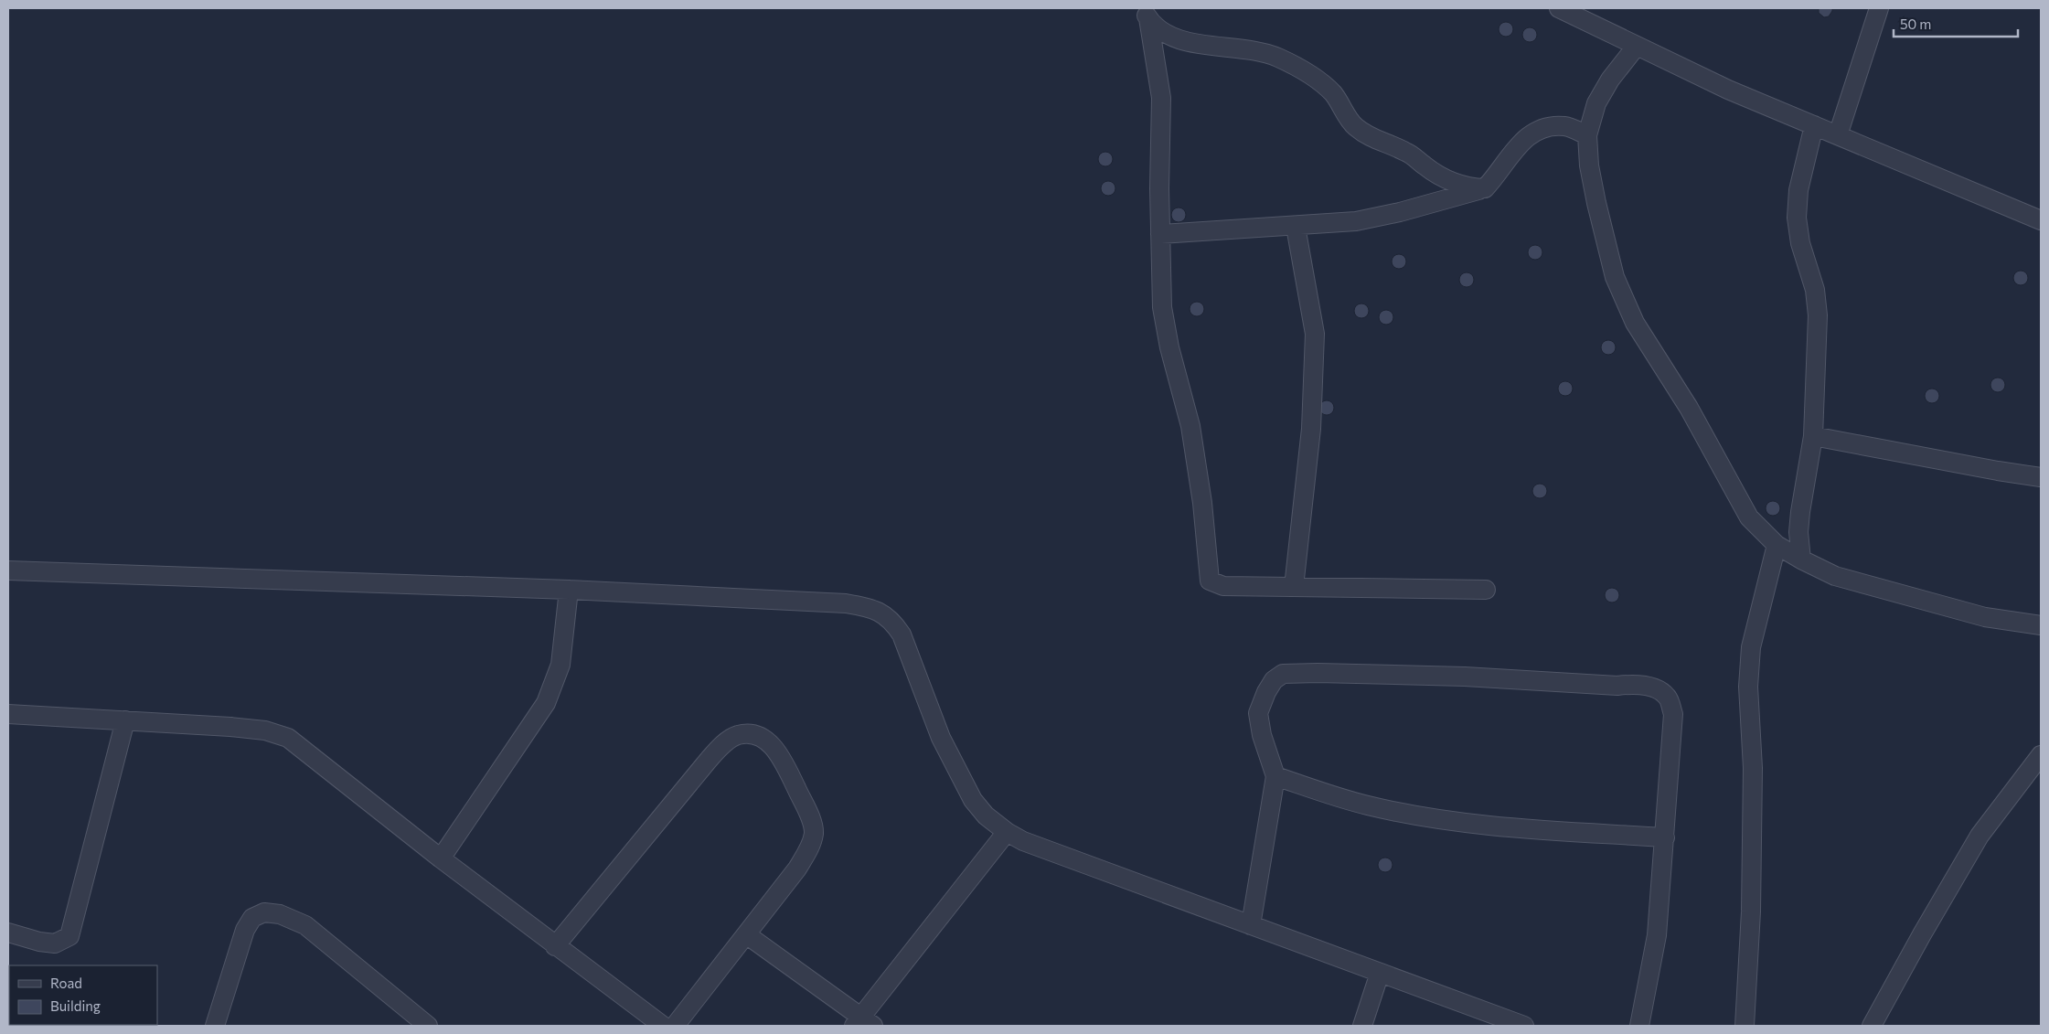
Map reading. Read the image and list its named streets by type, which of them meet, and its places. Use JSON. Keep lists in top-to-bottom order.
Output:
{
  "legend": ["Road", "Building"],
  "scale_bar": "50 m"
}
